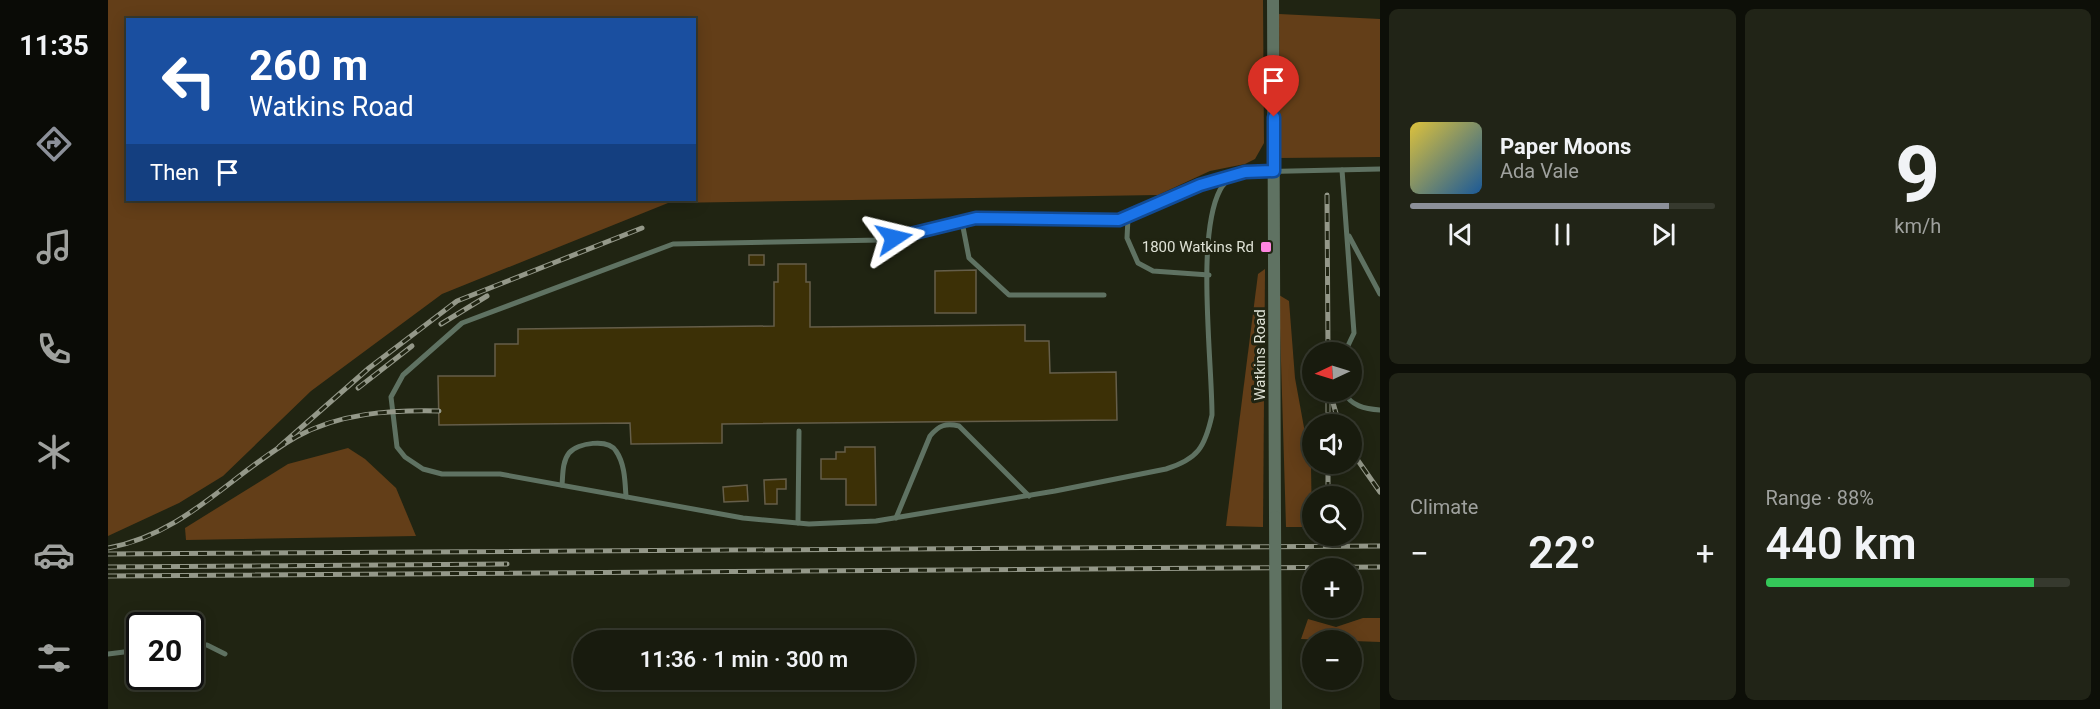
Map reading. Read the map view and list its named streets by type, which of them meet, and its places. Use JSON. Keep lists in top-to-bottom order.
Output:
{
  "streets": {
    "street": ["Watkins Road"]
  },
  "places": {
    "transit": ["1800 Watkins Rd"]
  },
  "north": "left",
  "page": {
    "tabs": "11:35",
    "tile": [
      ["9", "km/h"],
      "Climate",
      ["Range · 88%", "440 km"]
    ],
    "turn": ["260 m", "Watkins Road"],
    "song": ["Paper Moons", "Ada Vale"],
    "then": "Then",
    "map_buttons": ["+", "−"],
    "heat": ["−", "22°", "+"],
    "limit": "20",
    "trip": "11:36 · 1 min · 300 m"
  }
}
